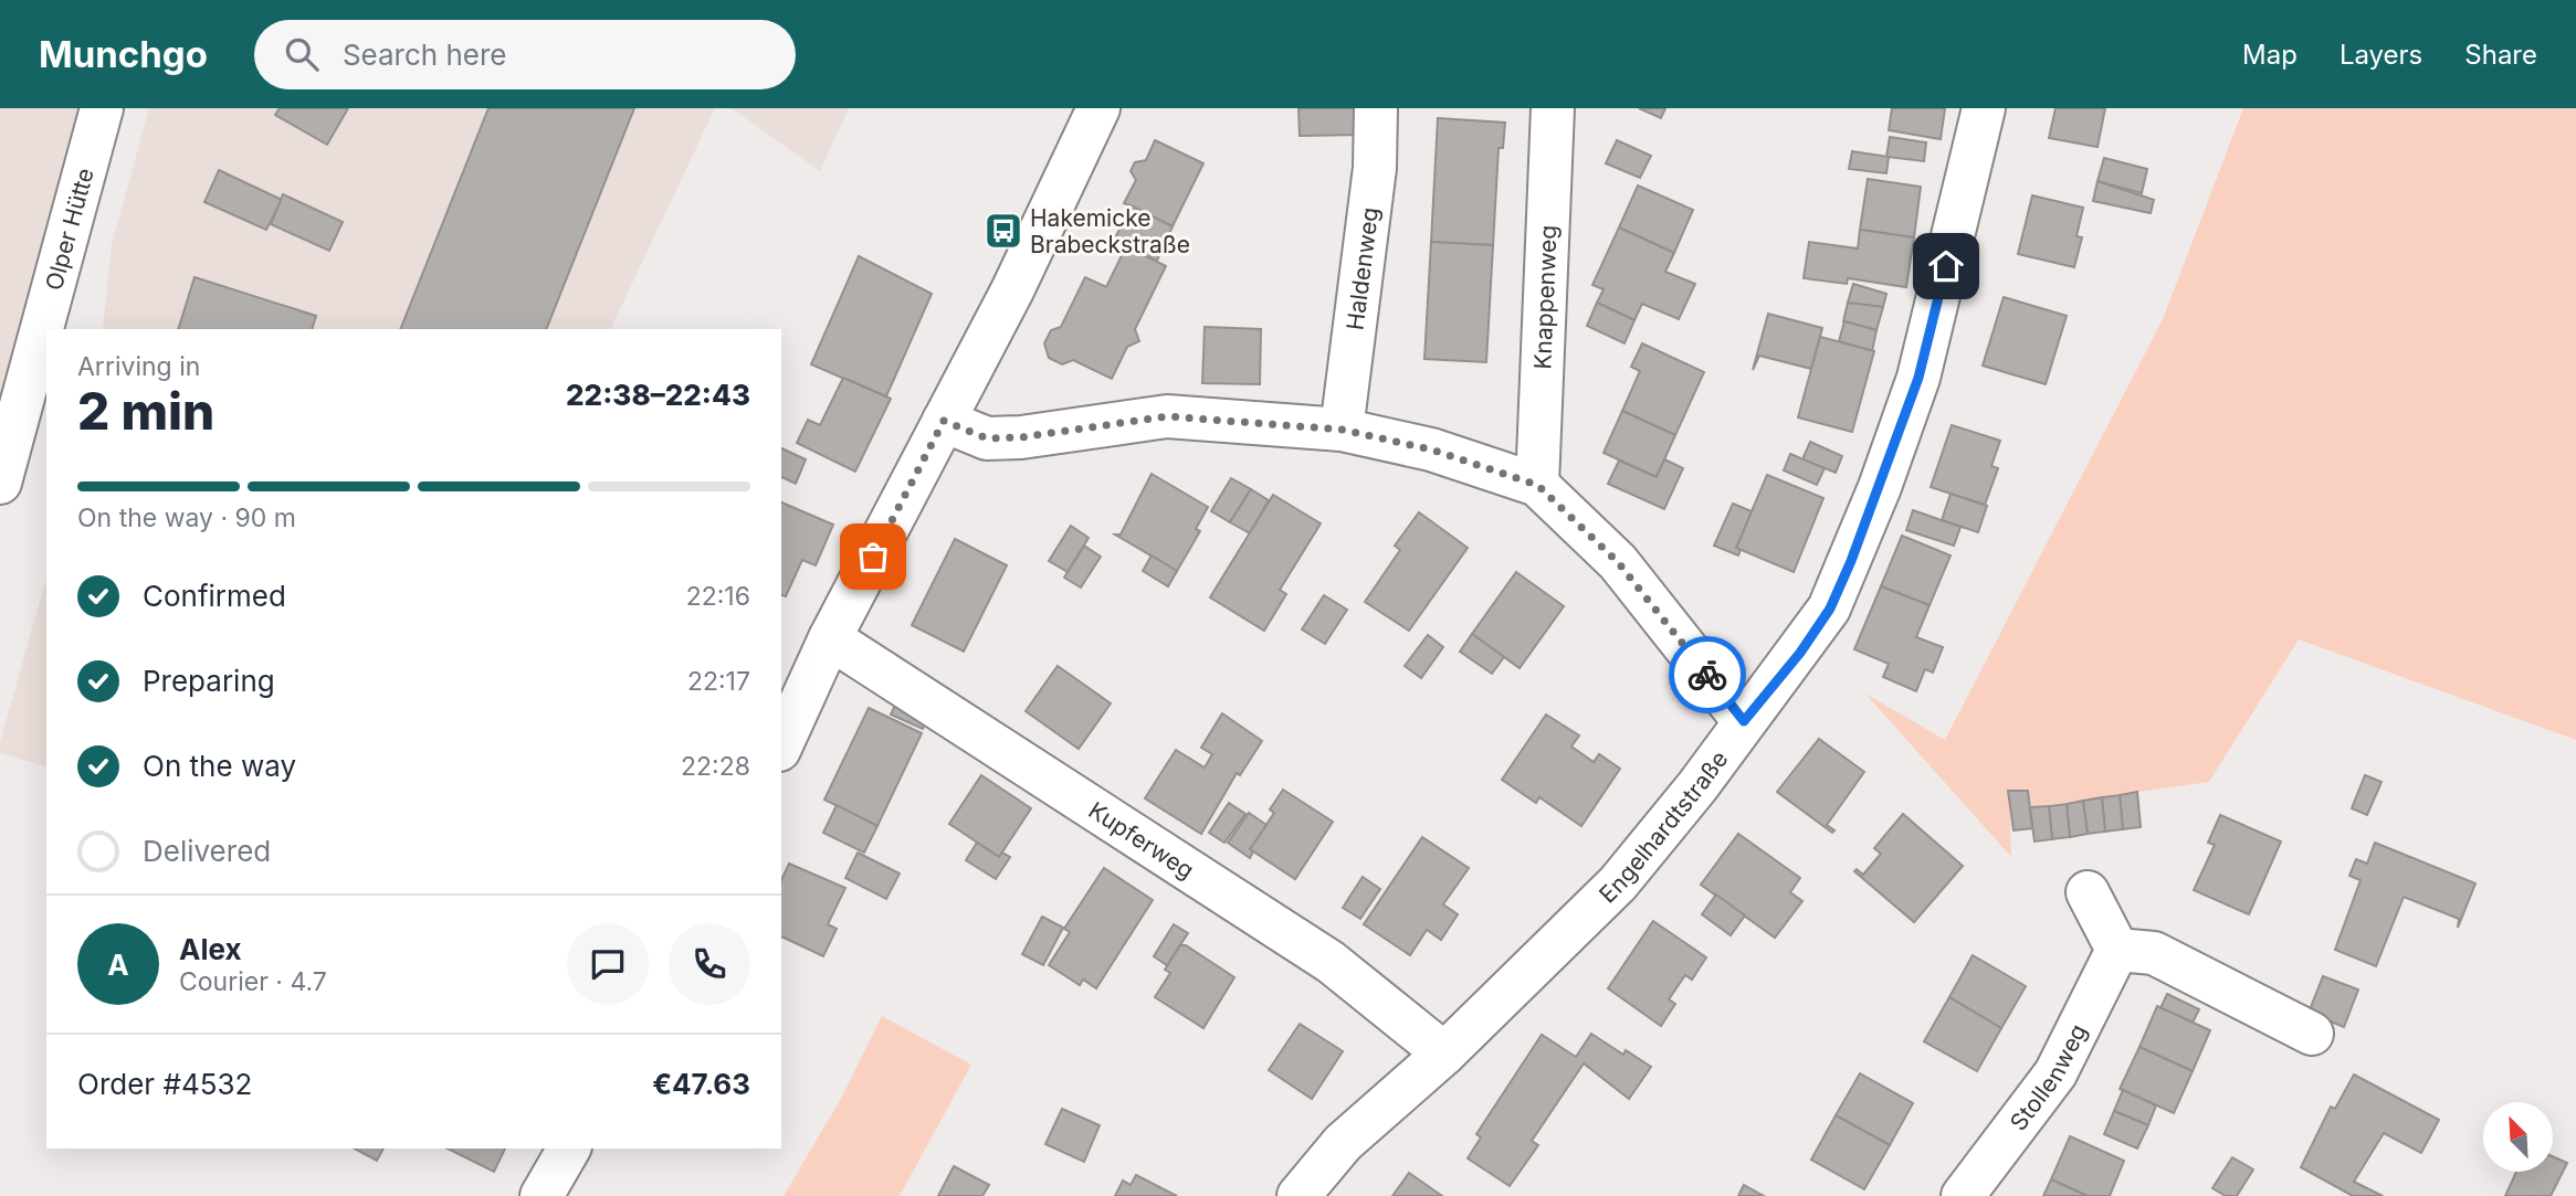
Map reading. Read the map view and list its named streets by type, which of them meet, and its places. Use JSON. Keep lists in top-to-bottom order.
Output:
{
  "streets": {
    "street": [
      "Olper Hütte",
      "Haldenweg",
      "Knappenweg",
      "Engelhardtstraße",
      "Kupferweg",
      "Stollenweg"
    ]
  },
  "crossings": [
    ["Engelhardtstraße", "Kupferweg"]
  ],
  "places": {
    "bus stop": ["Hakemicke Brabeckstraße"]
  },
  "north": "top left",
  "page": {
    "header": "Munchgo",
    "search": "Search here",
    "nav": ["Map", "Layers", "Share"],
    "heading": ["2 min", "Arriving in", "22:38–22:43"],
    "panel": [
      "Alex",
      "Courier · 4.7",
      "Order #4532",
      "€47.63"
    ],
    "bar": "On the way · 90 m",
    "list": [
      ["Confirmed", "22:16"],
      ["Preparing", "22:17"],
      ["On the way", "22:28"],
      "Delivered"
    ],
    "round": "A"
  }
}
